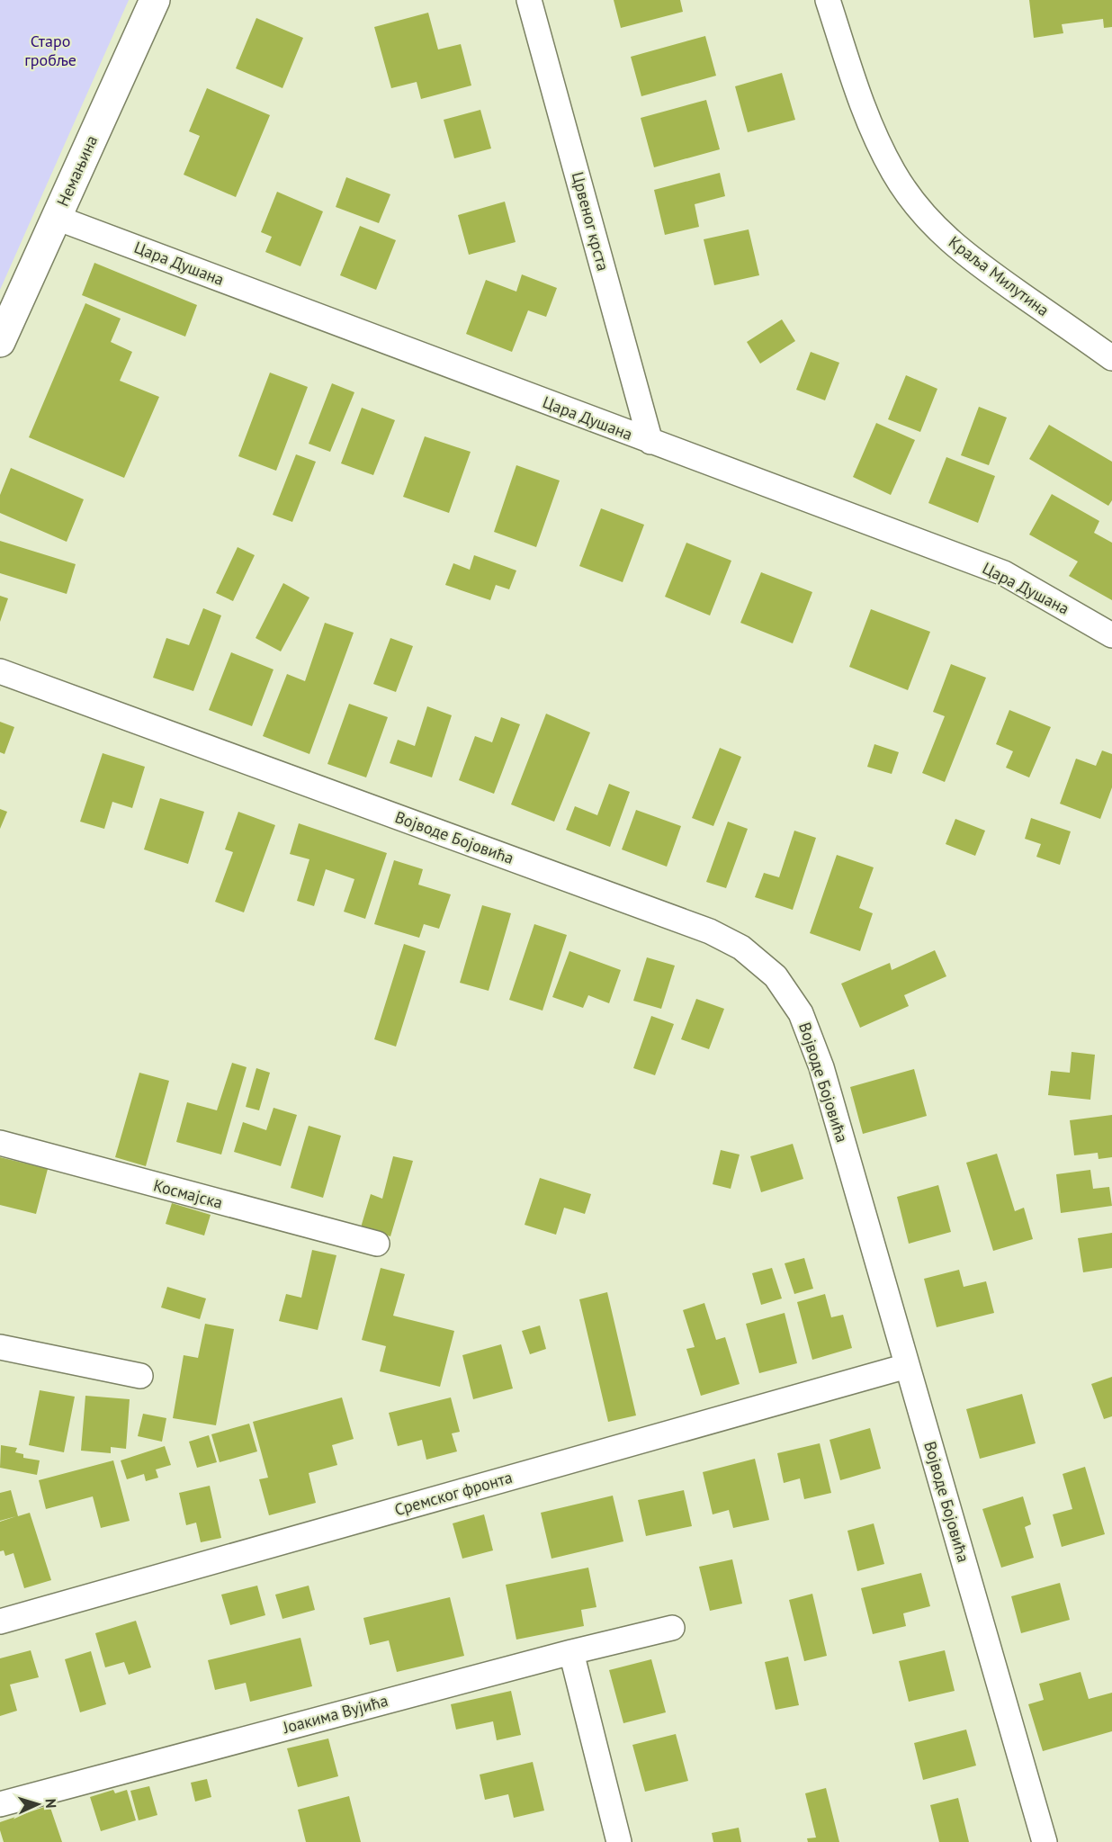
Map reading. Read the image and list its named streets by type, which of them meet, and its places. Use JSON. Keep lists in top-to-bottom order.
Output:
{
  "streets": {
    "street": [
      "Немањина",
      "Црвеног крста",
      "Цара Душана",
      "Краља Милутина",
      "Војводе Бојовића",
      "Космајска",
      "Сремског фронта",
      "Јоакима Вујића"
    ]
  },
  "crossings": [
    ["Немањина", "Цара Душана"],
    ["Црвеног крста", "Цара Душана"],
    ["Војводе Бојовића", "Сремског фронта"]
  ],
  "parks": ["Старо гробље"],
  "north": "right"
}
